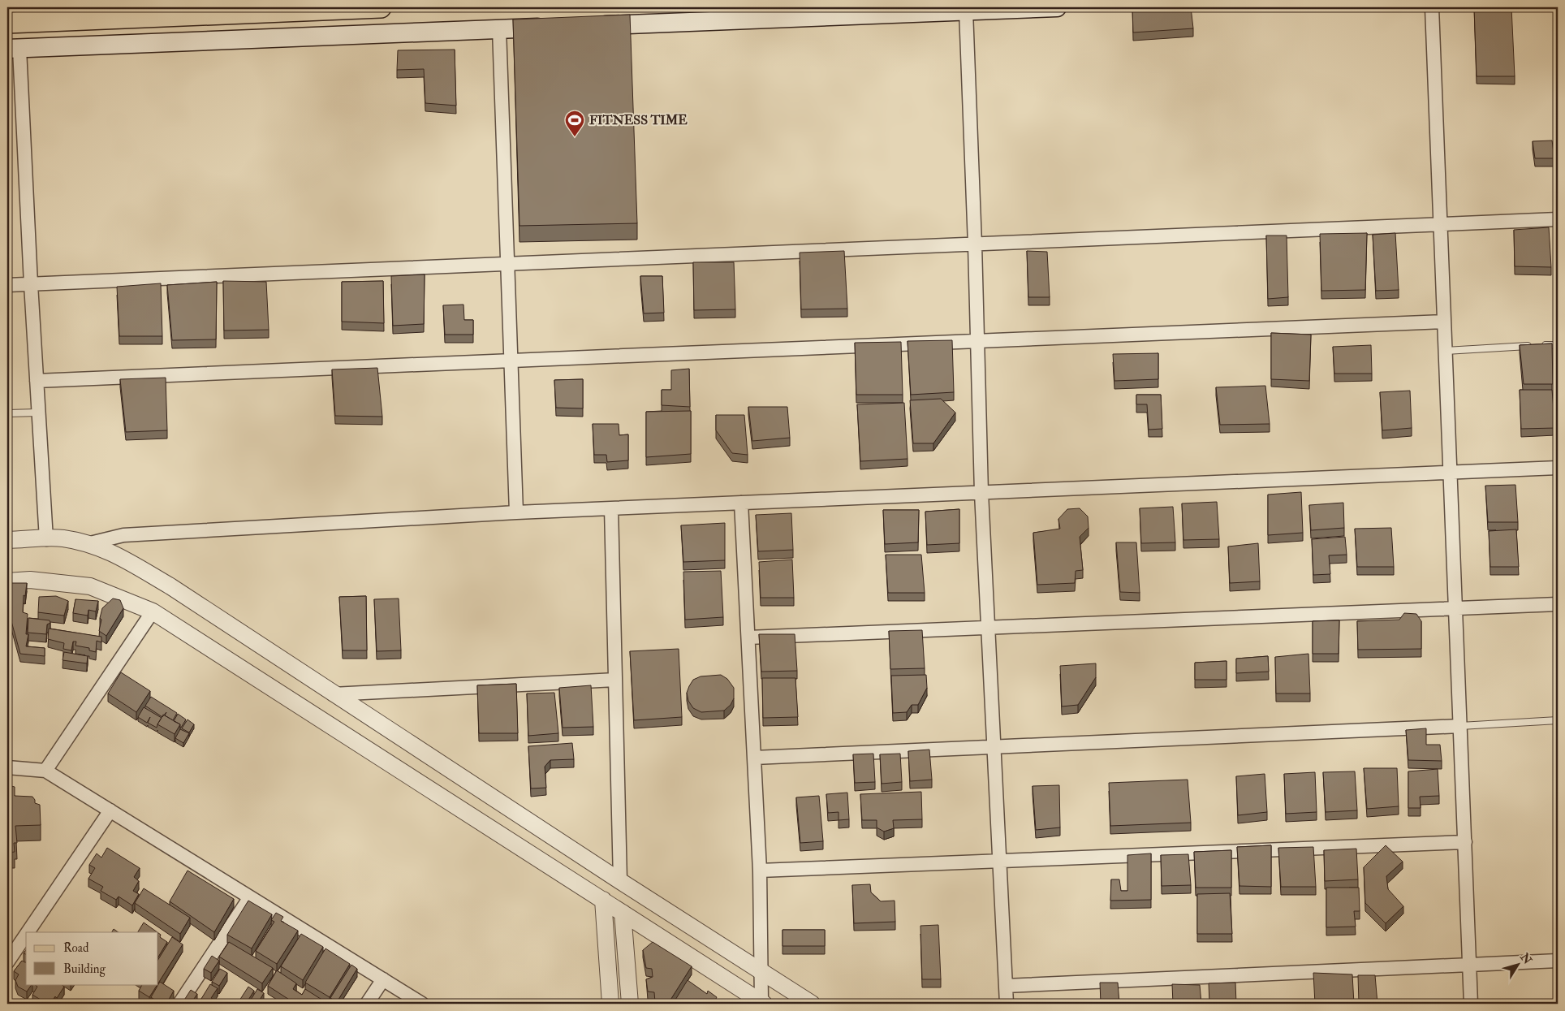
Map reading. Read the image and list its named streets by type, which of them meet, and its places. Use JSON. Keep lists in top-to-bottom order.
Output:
{
  "places": {
    "sports": ["FITNESS TIME"]
  },
  "legend": ["Road", "Building"],
  "north": "top right"
}
